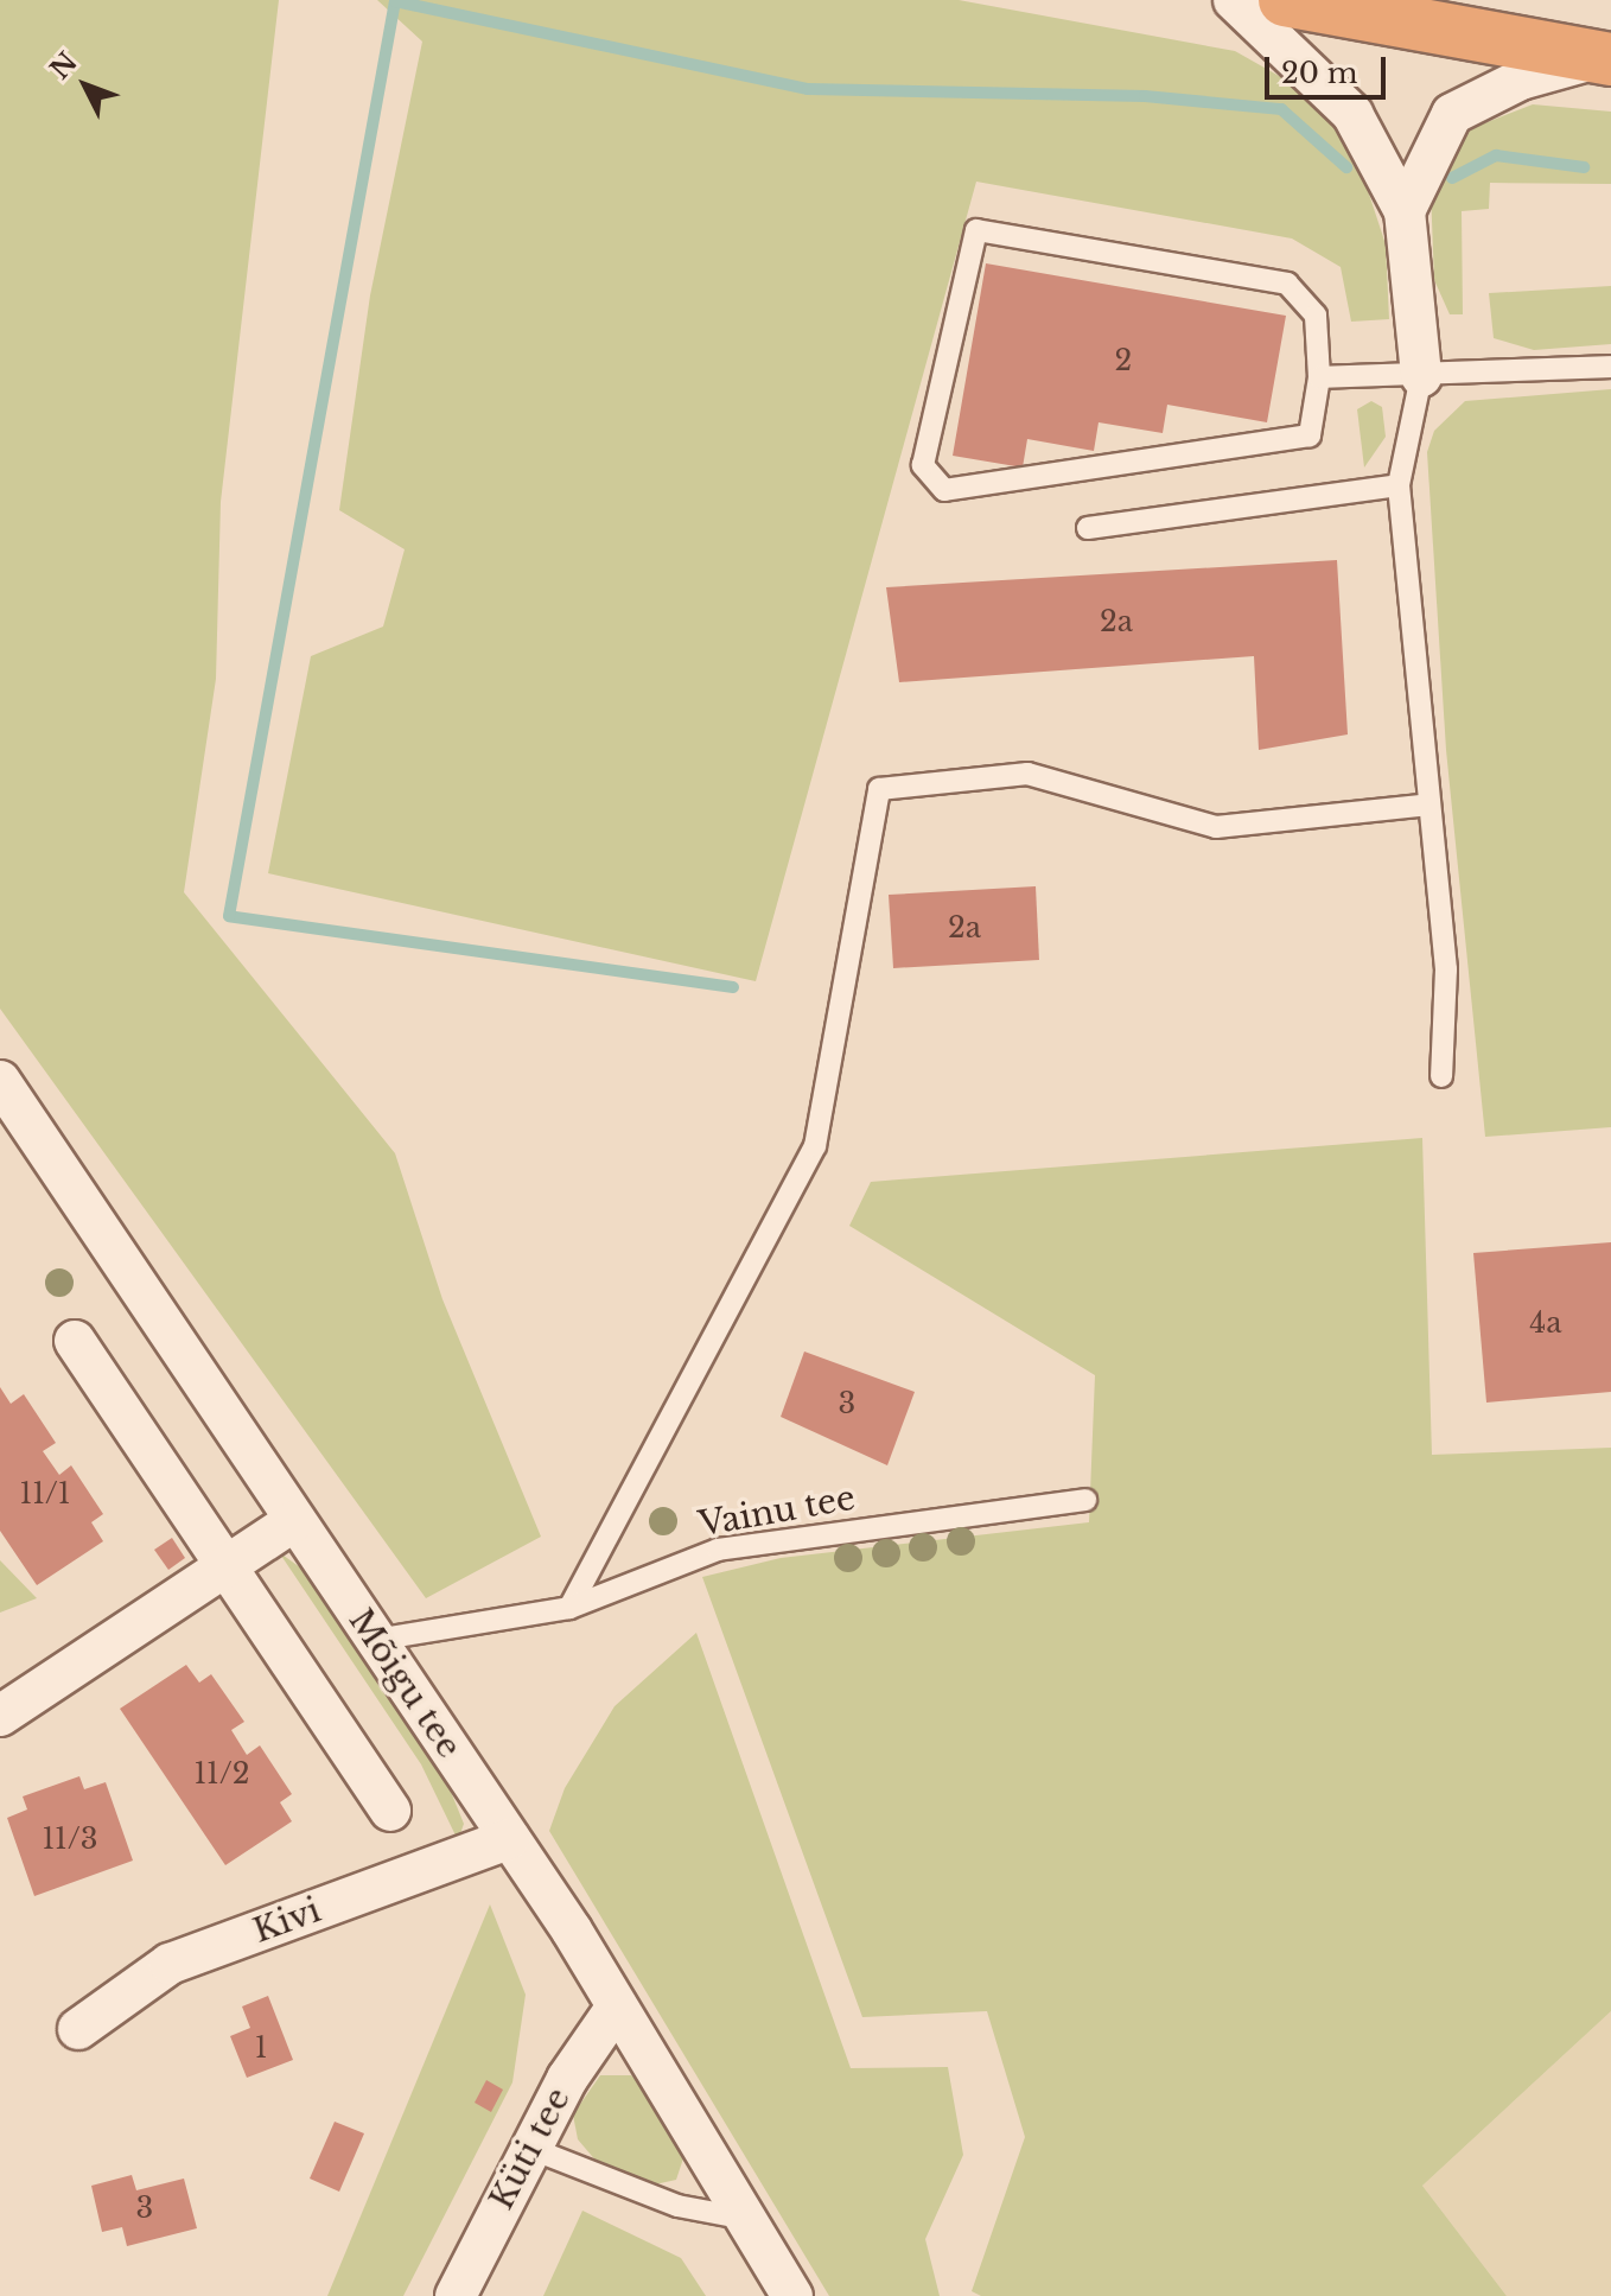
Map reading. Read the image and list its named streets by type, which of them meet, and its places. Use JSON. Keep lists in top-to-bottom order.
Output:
{
  "streets": {
    "street": ["Mõigu tee", "Kivi", "Küti tee"],
    "lane": ["Vainu tee"]
  },
  "crossings": [
    ["Vainu tee", "Mõigu tee"],
    ["Mõigu tee", "Kivi"],
    ["Mõigu tee", "Küti tee"]
  ],
  "house_numbers": [
    "2",
    "2a",
    "2a",
    "4a",
    "3",
    "11/1",
    "11/2",
    "11/3",
    "1",
    "3"
  ],
  "scale_bar": "20 m",
  "north": "top left"
}
